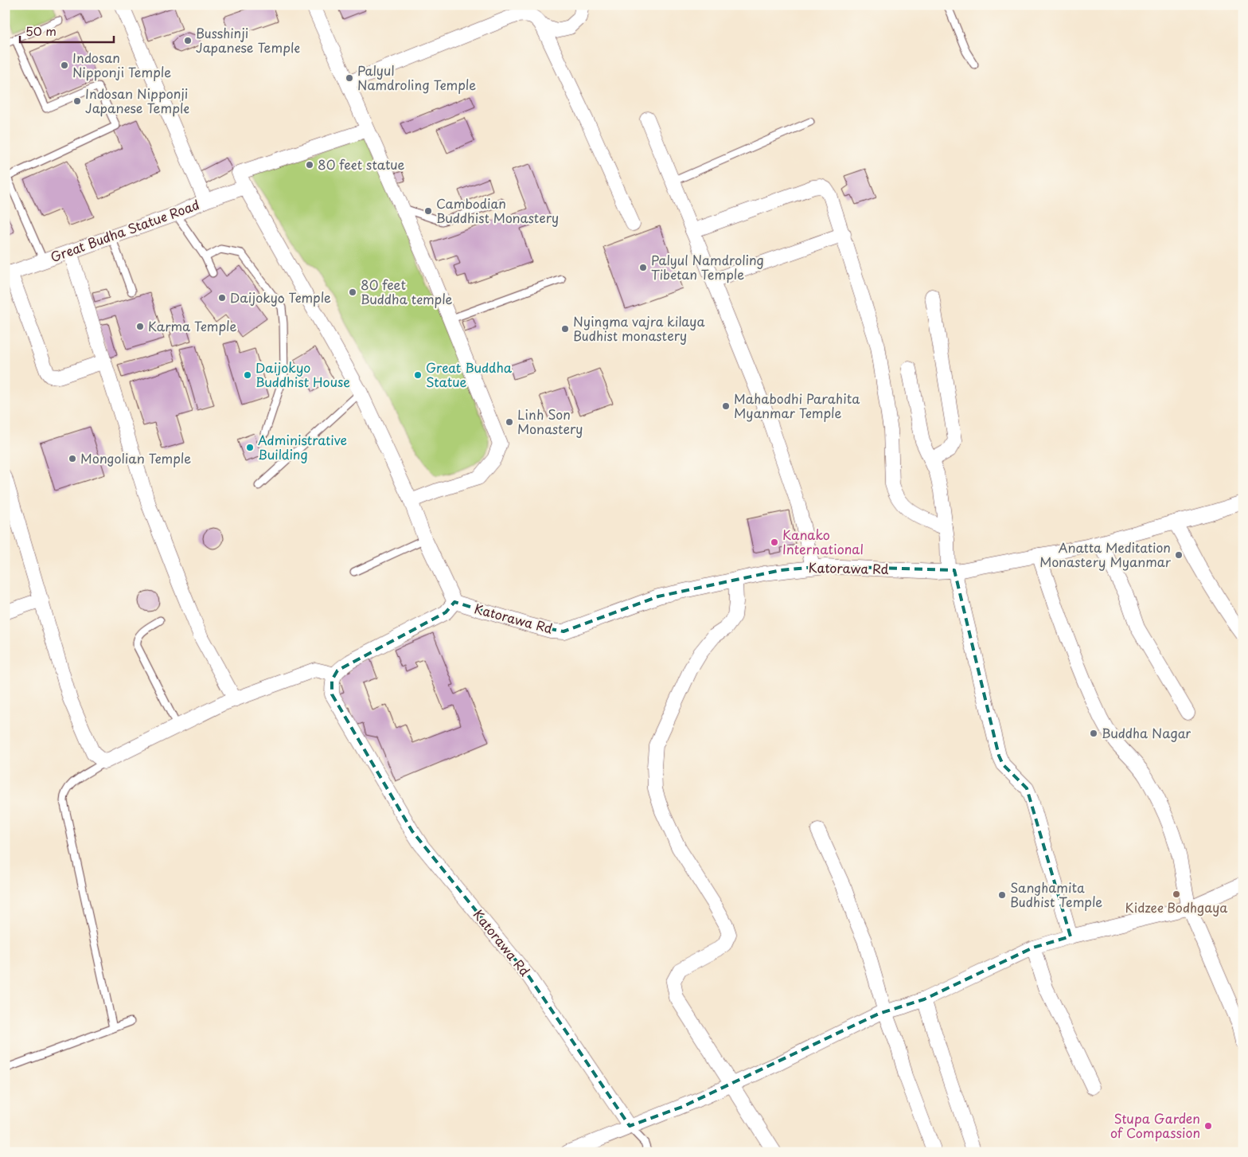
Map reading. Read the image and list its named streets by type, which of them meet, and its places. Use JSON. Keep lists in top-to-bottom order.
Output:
{
  "streets": {
    "street": ["Great Budha Statue Road", "Katorawa Rd"]
  },
  "places": [
    "Busshinji Japanese Temple",
    "Indosan Nipponji Temple",
    "Palyul Namdroling Temple",
    "Indosan Nipponji Japanese Temple",
    "80 feet statue",
    "Cambodian Buddhist Monastery",
    "Palyul Namdroling Tibetan Temple",
    "80 feet Buddha temple",
    "Daijokyo Temple",
    "Karma Temple",
    "Nyingma vajra kilaya Budhist monastery",
    "Daijokyo Buddhist House",
    "Great Buddha Statue",
    "Mahabodhi Parahita Myanmar Temple",
    "Linh Son Monastery",
    "Administrative Building",
    "Mongolian Temple",
    "Kanako International",
    "Anatta Meditation Monastery Myanmar",
    "Buddha Nagar",
    "Kidzee Bodhgaya",
    "Sanghamita Budhist Temple",
    "Stupa Garden of Compassion"
  ],
  "scale_bar": "50 m"
}
